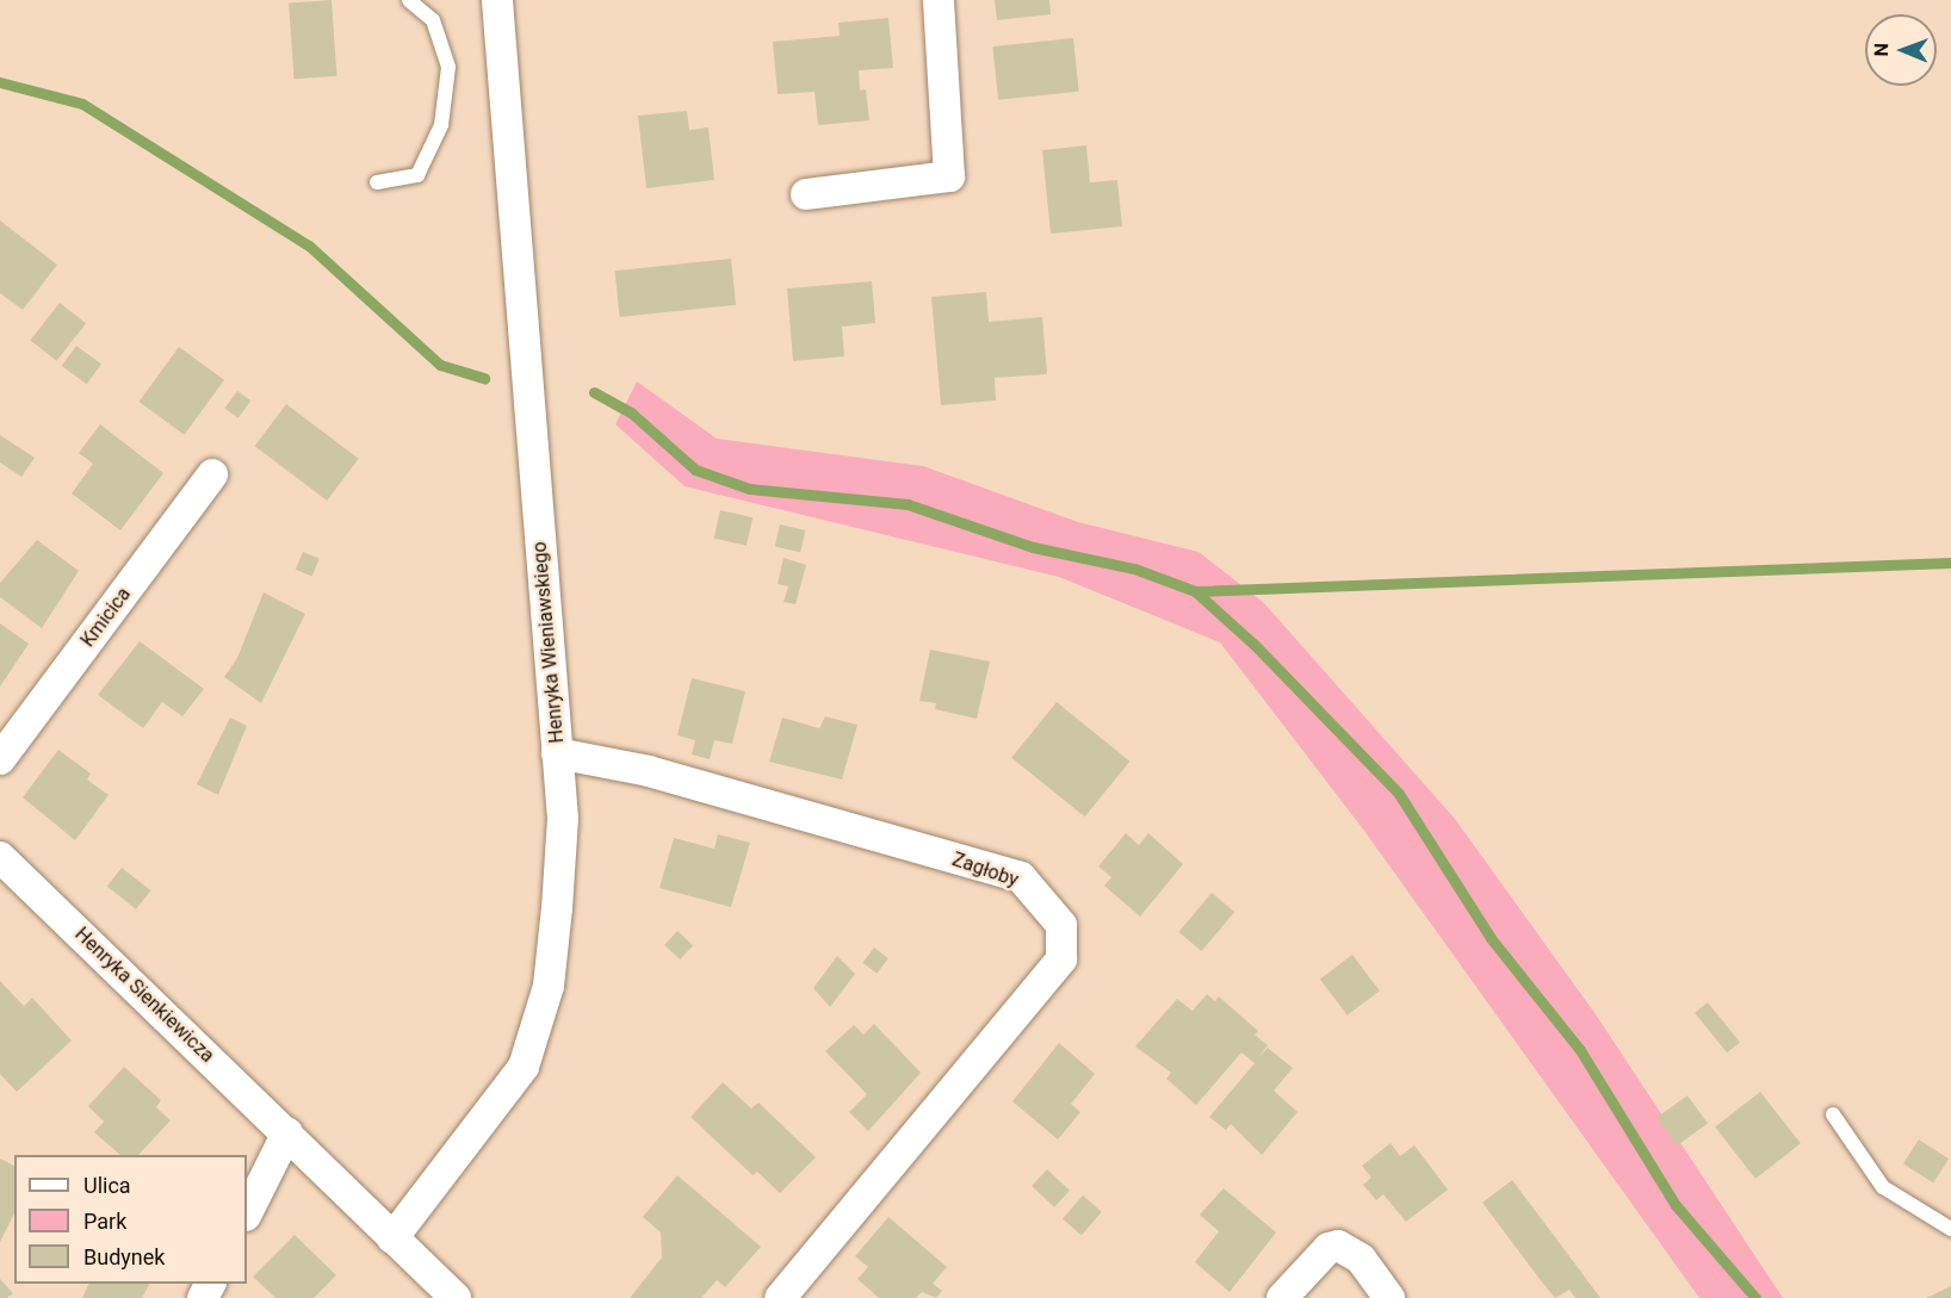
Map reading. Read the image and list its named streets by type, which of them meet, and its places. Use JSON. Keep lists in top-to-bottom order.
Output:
{
  "streets": {
    "street": [
      "Kmicica",
      "Henryka Wieniawskiego",
      "Zagłoby",
      "Henryka Sienkiewicza"
    ]
  },
  "crossings": [
    ["Henryka Wieniawskiego", "Zagłoby"],
    ["Henryka Wieniawskiego", "Henryka Sienkiewicza"]
  ],
  "legend": ["Ulica", "Park", "Budynek"],
  "north": "left"
}
